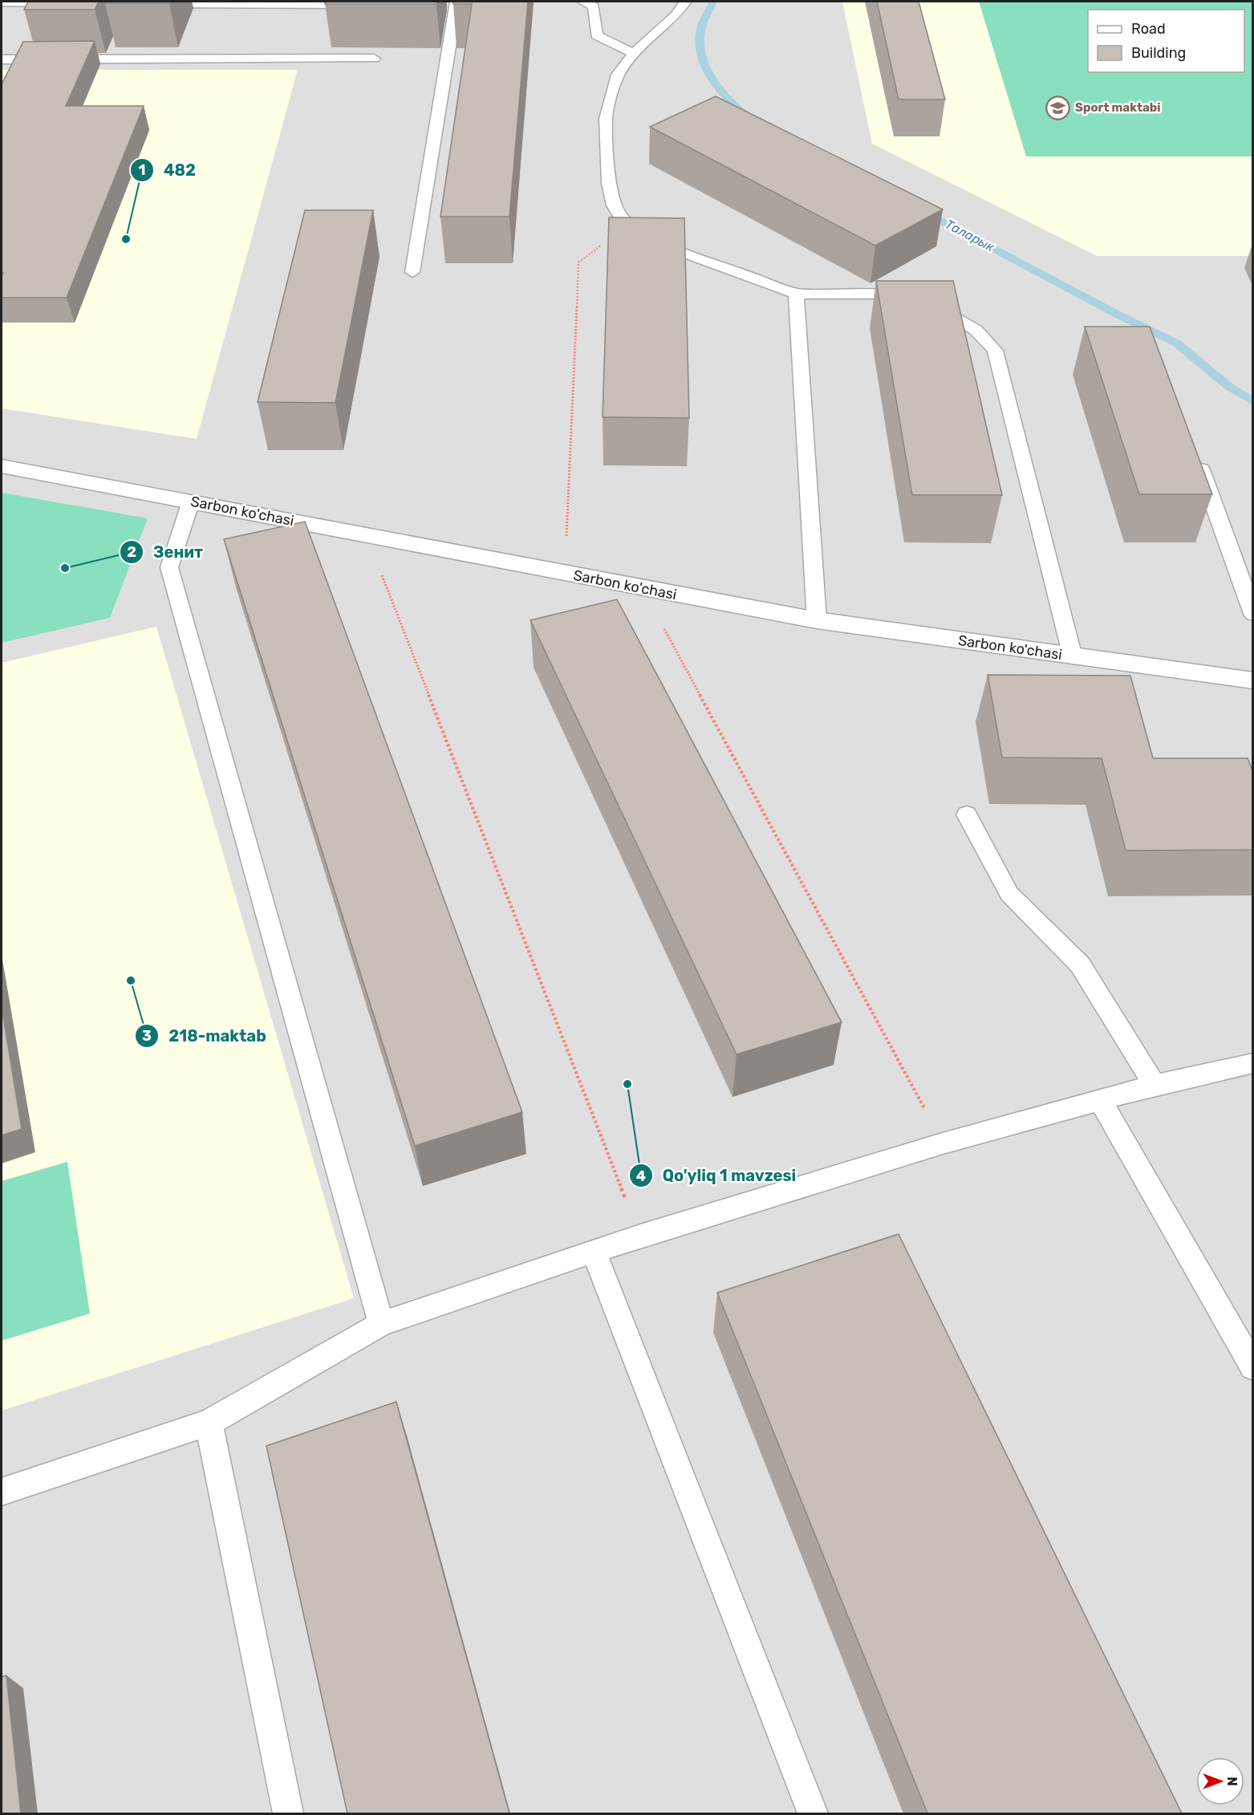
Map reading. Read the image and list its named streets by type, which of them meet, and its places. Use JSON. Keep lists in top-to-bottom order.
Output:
{
  "streets": {
    "street": ["Sarbon ko'chasi"]
  },
  "water": ["Таларык"],
  "places": {
    "school or university": ["Sport maktabi"],
    "other": [
      "482",
      "Зенит",
      "218-maktab",
      "Qo'yliq 1 mavzesi"
    ]
  },
  "legend": ["Road", "Building"],
  "north": "right"
}
